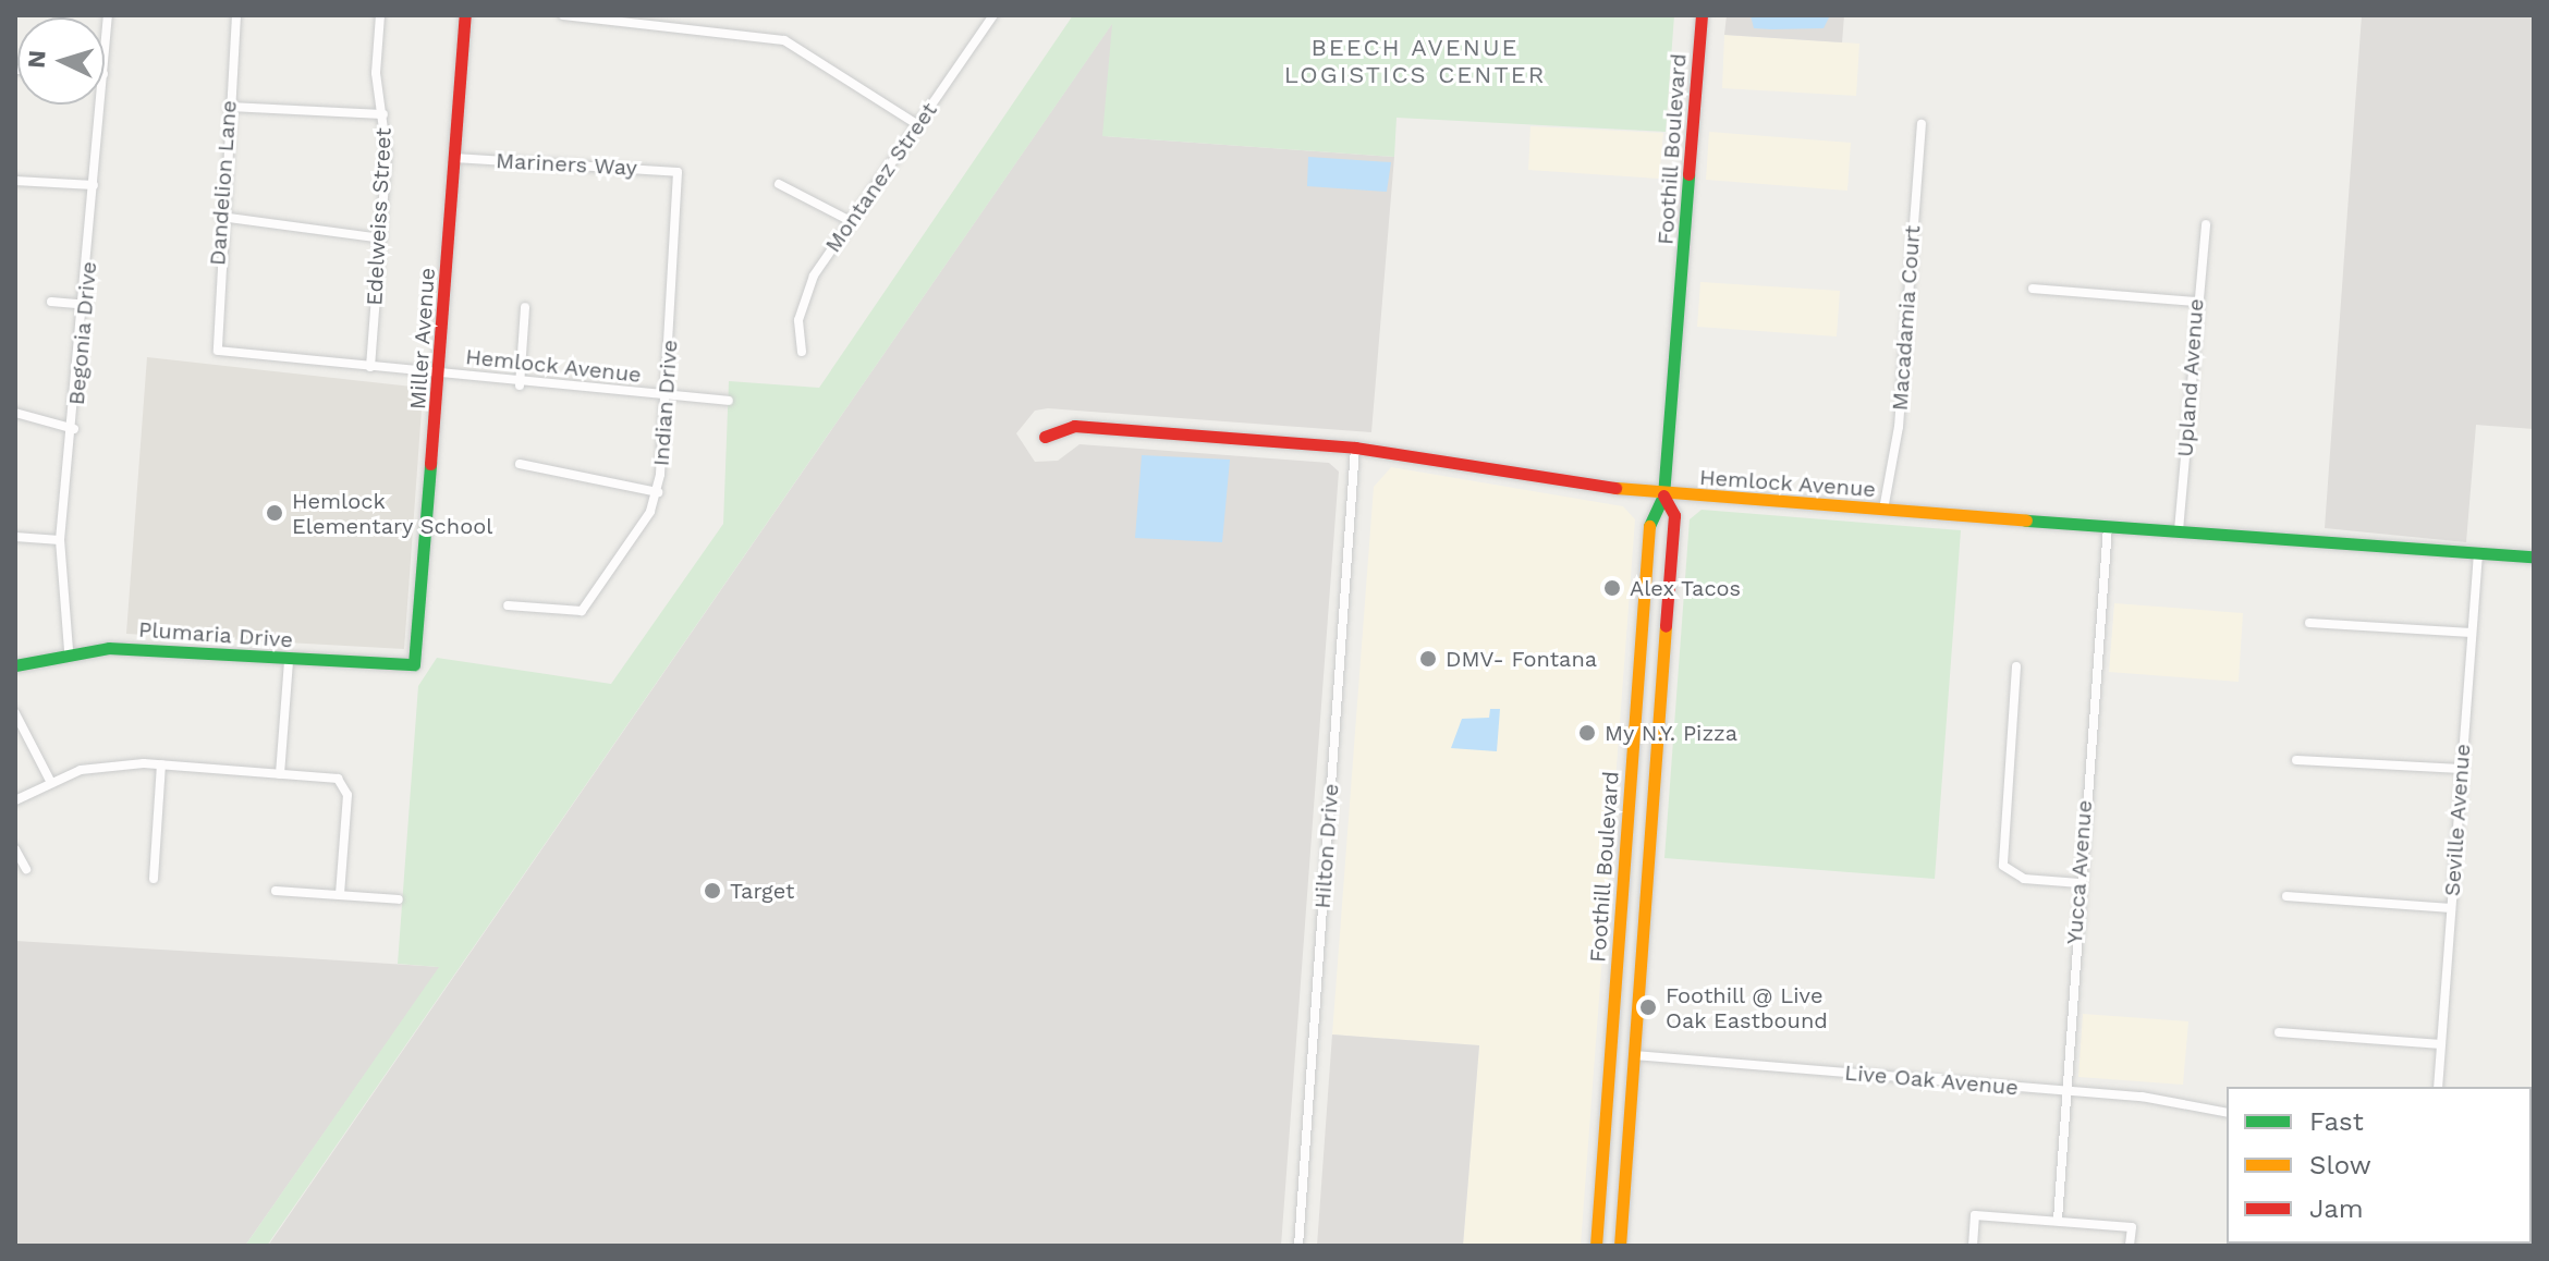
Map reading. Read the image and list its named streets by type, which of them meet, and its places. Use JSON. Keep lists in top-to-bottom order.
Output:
{
  "streets": {
    "street": [
      "Foothill Boulevard",
      "Mariners Way",
      "Montanez Street",
      "Dandelion Lane",
      "Edelweiss Street",
      "Macadamia Court",
      "Begonia Drive",
      "Miller Avenue",
      "Hemlock Avenue",
      "Upland Avenue",
      "Indian Drive",
      "Plumaria Drive",
      "Seville Avenue",
      "Hilton Drive",
      "Yucca Avenue",
      "Live Oak Avenue"
    ]
  },
  "crossings": [
    ["Foothill Boulevard", "Hemlock Avenue"],
    ["Foothill Boulevard", "Live Oak Avenue"],
    ["Mariners Way", "Miller Avenue"],
    ["Mariners Way", "Indian Drive"],
    ["Dandelion Lane", "Hemlock Avenue"],
    ["Edelweiss Street", "Hemlock Avenue"],
    ["Macadamia Court", "Hemlock Avenue"],
    ["Begonia Drive", "Plumaria Drive"],
    ["Miller Avenue", "Hemlock Avenue"],
    ["Miller Avenue", "Plumaria Drive"],
    ["Hemlock Avenue", "Upland Avenue"],
    ["Hemlock Avenue", "Indian Drive"],
    ["Hemlock Avenue", "Seville Avenue"],
    ["Hemlock Avenue", "Hilton Drive"],
    ["Hemlock Avenue", "Yucca Avenue"],
    ["Yucca Avenue", "Live Oak Avenue"]
  ],
  "districts": ["BEECH AVENUE LOGISTICS CENTER"],
  "places": [
    "Hemlock Elementary School",
    "Alex Tacos",
    "DMV- Fontana",
    "My N.Y. Pizza",
    "Target",
    "Foothill @ Live Oak Eastbound"
  ],
  "legend": ["Fast", "Slow", "Jam"],
  "north": "left"
}
